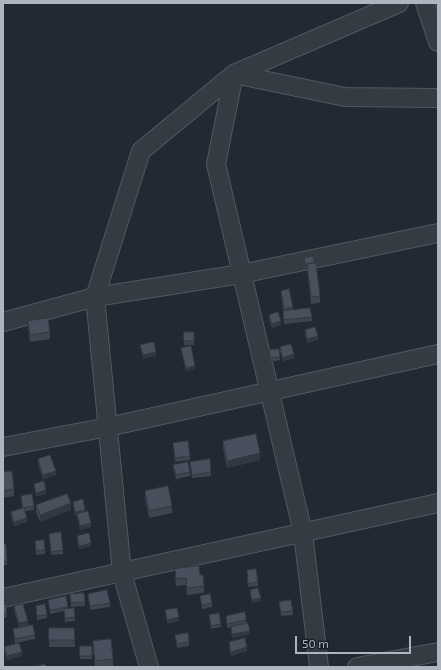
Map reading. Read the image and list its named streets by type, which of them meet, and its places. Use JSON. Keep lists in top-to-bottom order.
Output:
{
  "scale_bar": "50 m"
}
